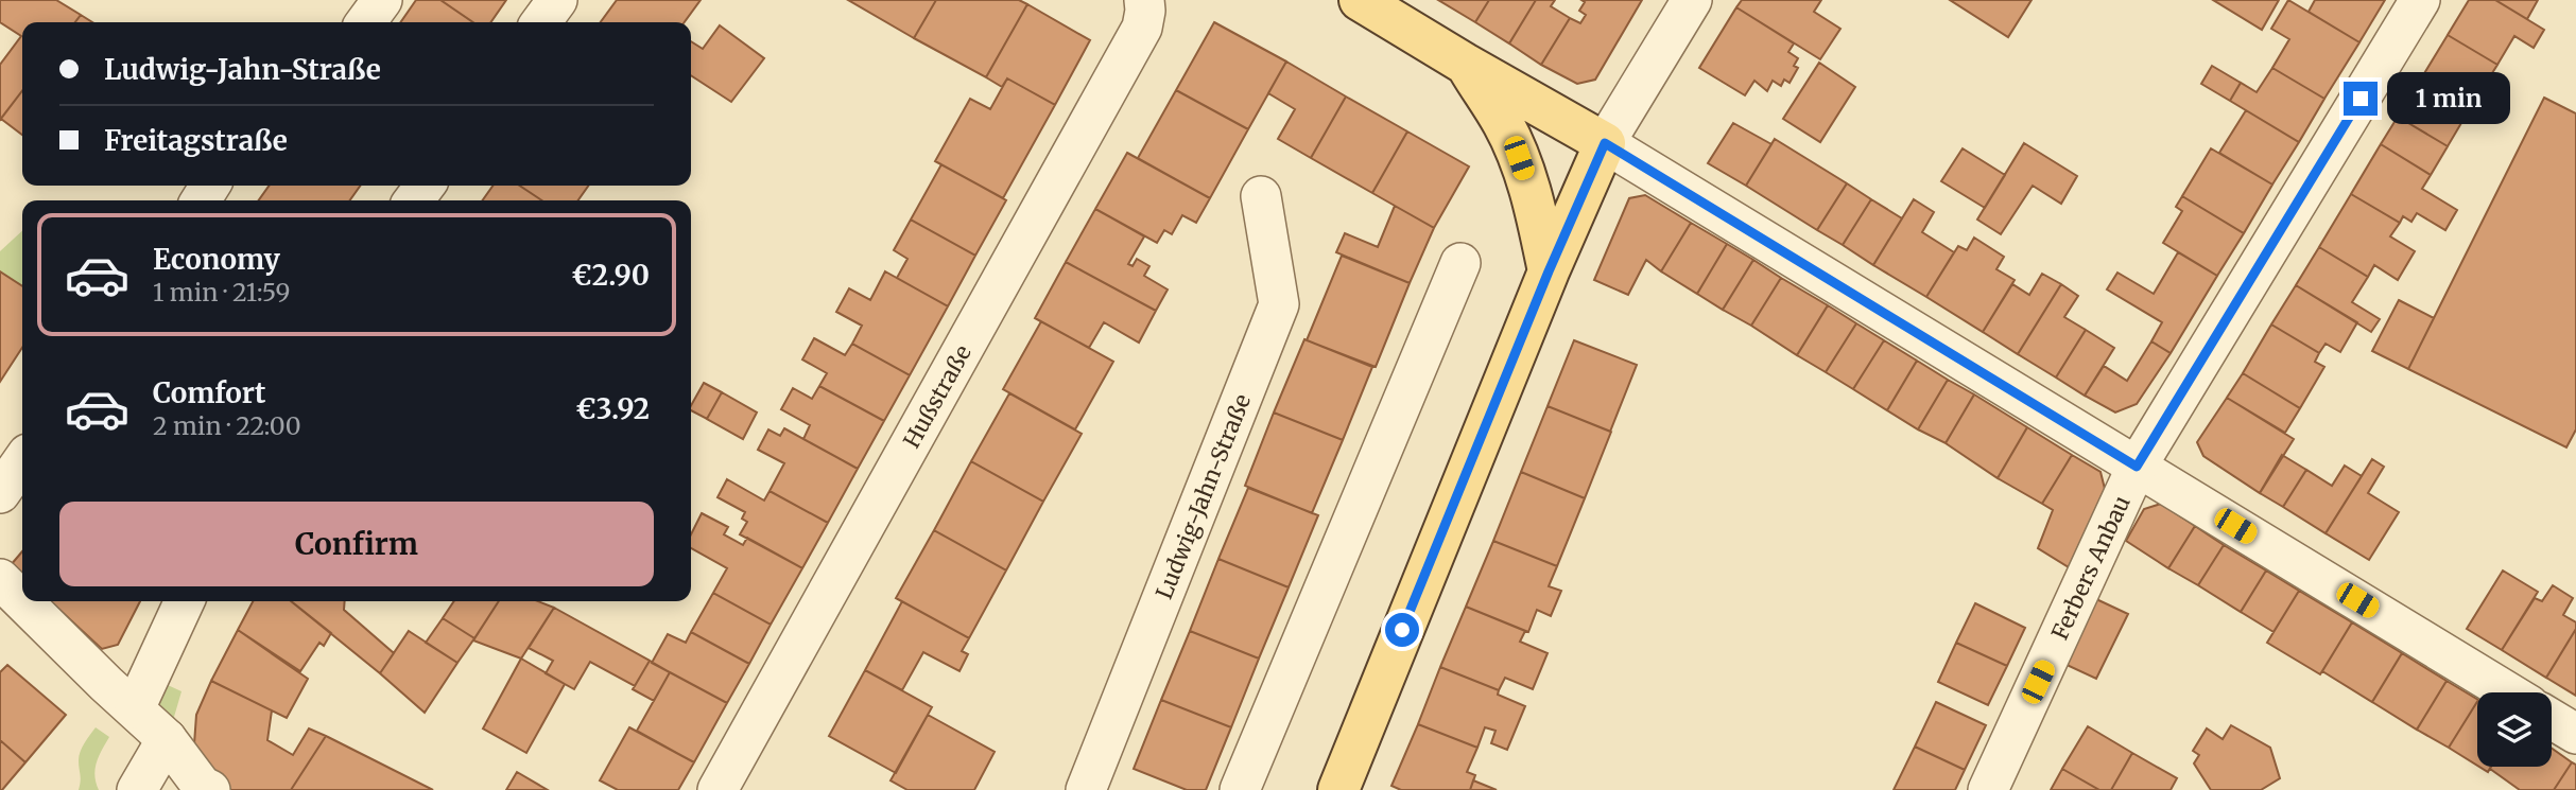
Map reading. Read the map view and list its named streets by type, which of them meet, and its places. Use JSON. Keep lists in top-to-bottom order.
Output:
{
  "streets": {
    "street": ["Hußstraße", "Ludwig-Jahn-Straße", "Ferbers Anbau"]
  },
  "page": {
    "banner": ["Ludwig-Jahn-Straße", "Freitagstraße"],
    "bubble": "1 min",
    "list": [
      {
        "name": "Economy",
        "note": "1 min · 21:59",
        "value": "€2.90"
      },
      {
        "name": "Comfort",
        "note": "2 min · 22:00",
        "value": "€3.92"
      }
    ],
    "buttons": "Confirm"
  }
}
